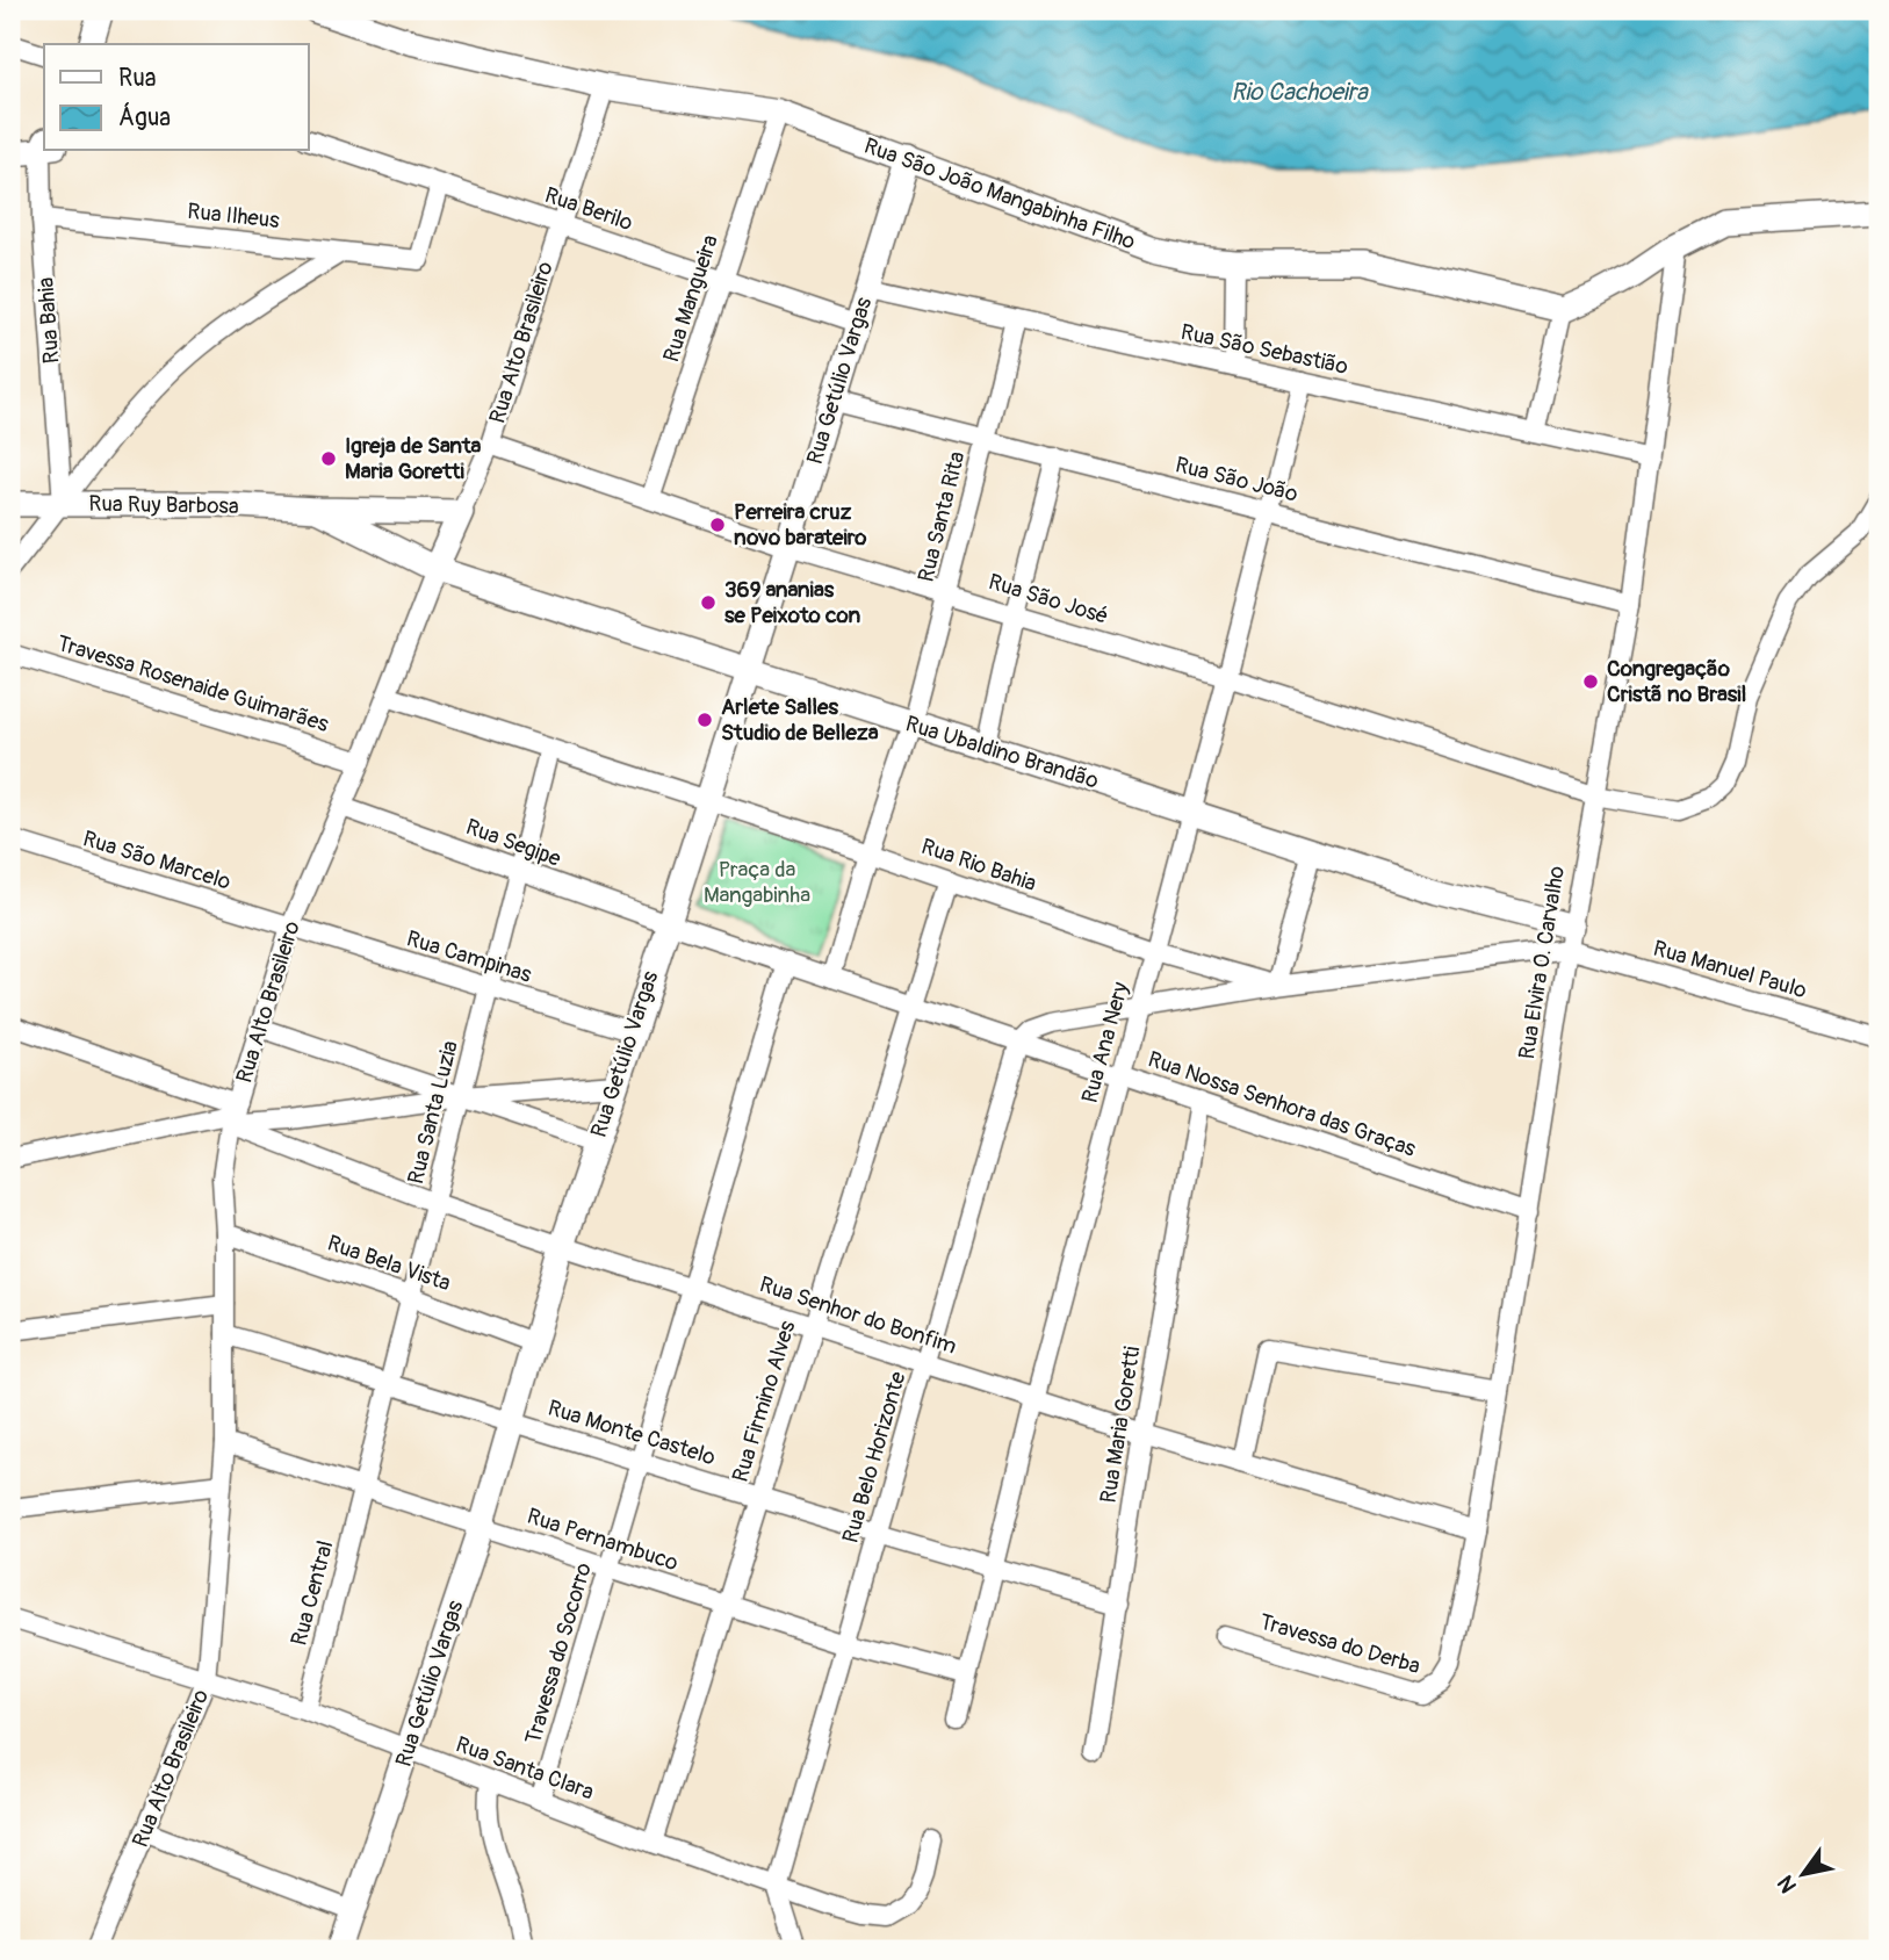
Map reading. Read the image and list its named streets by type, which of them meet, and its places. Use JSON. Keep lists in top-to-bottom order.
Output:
{
  "streets": {
    "street": [
      "Rua São João Mangabinha Filho",
      "Rua Berilo",
      "Rua Ilheus",
      "Rua Mangueira",
      "Rua Bahia",
      "Rua Alto Brasileiro",
      "Rua São Sebastião",
      "Rua Getúlio Vargas",
      "Rua São João",
      "Rua Ruy Barbosa",
      "Rua Santa Rita",
      "Rua São José",
      "Travessa Rosenaide Guimarães",
      "Rua Ubaldino Brandão",
      "Rua Segipe",
      "Rua São Marcelo",
      "Rua Rio Bahia",
      "Rua Campinas",
      "Rua Elvira O. Carvalho",
      "Rua Manuel Paulo",
      "Rua Ana Nery",
      "Rua Nossa Senhora das Graças",
      "Rua Santa Luzia",
      "Rua Bela Vista",
      "Rua Senhor do Bonfim",
      "Rua Firmino Alves",
      "Rua Maria Goretti",
      "Rua Monte Castelo",
      "Rua Belo Horizonte",
      "Rua Pernambuco",
      "Rua Central",
      "Travessa do Derba",
      "Travessa do Socorro",
      "Rua Santa Clara"
    ]
  },
  "crossings": [
    ["Rua São João Mangabinha Filho", "Rua Mangueira"],
    ["Rua São João Mangabinha Filho", "Rua Alto Brasileiro"],
    ["Rua São João Mangabinha Filho", "Rua Getúlio Vargas"],
    ["Rua Berilo", "Rua Ilheus"],
    ["Rua Berilo", "Rua Mangueira"],
    ["Rua Berilo", "Rua Alto Brasileiro"],
    ["Rua Berilo", "Rua Getúlio Vargas"],
    ["Rua Ilheus", "Rua Bahia"],
    ["Rua Mangueira", "Rua São José"],
    ["Rua Bahia", "Rua Ruy Barbosa"],
    ["Rua Alto Brasileiro", "Rua Ruy Barbosa"],
    ["Rua Alto Brasileiro", "Rua São José"],
    ["Rua Alto Brasileiro", "Travessa Rosenaide Guimarães"],
    ["Rua Alto Brasileiro", "Rua Ubaldino Brandão"],
    ["Rua Alto Brasileiro", "Rua Segipe"],
    ["Rua Alto Brasileiro", "Rua São Marcelo"],
    ["Rua Alto Brasileiro", "Rua Rio Bahia"],
    ["Rua Alto Brasileiro", "Rua Campinas"],
    ["Rua Alto Brasileiro", "Rua Bela Vista"],
    ["Rua Alto Brasileiro", "Rua Senhor do Bonfim"],
    ["Rua Alto Brasileiro", "Rua Monte Castelo"],
    ["Rua Alto Brasileiro", "Rua Pernambuco"],
    ["Rua Alto Brasileiro", "Rua Santa Clara"],
    ["Rua São Sebastião", "Rua Getúlio Vargas"],
    ["Rua São Sebastião", "Rua Santa Rita"],
    ["Rua São Sebastião", "Rua Elvira O. Carvalho"],
    ["Rua São Sebastião", "Rua Ana Nery"],
    ["Rua Getúlio Vargas", "Rua São João"],
    ["Rua Getúlio Vargas", "Rua São José"],
    ["Rua Getúlio Vargas", "Rua Ubaldino Brandão"],
    ["Rua Getúlio Vargas", "Rua Segipe"],
    ["Rua Getúlio Vargas", "Rua Rio Bahia"],
    ["Rua Getúlio Vargas", "Rua Campinas"],
    ["Rua Getúlio Vargas", "Rua Nossa Senhora das Graças"],
    ["Rua Getúlio Vargas", "Rua Bela Vista"],
    ["Rua Getúlio Vargas", "Rua Senhor do Bonfim"],
    ["Rua Getúlio Vargas", "Rua Monte Castelo"],
    ["Rua Getúlio Vargas", "Rua Pernambuco"],
    ["Rua Getúlio Vargas", "Rua Santa Clara"],
    ["Rua São João", "Rua Santa Rita"],
    ["Rua São João", "Rua Elvira O. Carvalho"],
    ["Rua São João", "Rua Ana Nery"],
    ["Rua Ruy Barbosa", "Rua Ubaldino Brandão"],
    ["Rua Santa Rita", "Rua São José"],
    ["Rua Santa Rita", "Rua Ubaldino Brandão"],
    ["Rua Santa Rita", "Rua Rio Bahia"],
    ["Rua Santa Rita", "Rua Nossa Senhora das Graças"],
    ["Rua São José", "Rua Elvira O. Carvalho"],
    ["Rua São José", "Rua Ana Nery"],
    ["Rua Ubaldino Brandão", "Rua Rio Bahia"],
    ["Rua Ubaldino Brandão", "Rua Elvira O. Carvalho"],
    ["Rua Ubaldino Brandão", "Rua Manuel Paulo"],
    ["Rua Ubaldino Brandão", "Rua Ana Nery"],
    ["Rua Segipe", "Rua Nossa Senhora das Graças"],
    ["Rua Segipe", "Rua Santa Luzia"],
    ["Rua São Marcelo", "Rua Campinas"],
    ["Rua Rio Bahia", "Rua Elvira O. Carvalho"],
    ["Rua Rio Bahia", "Rua Manuel Paulo"],
    ["Rua Rio Bahia", "Rua Ana Nery"],
    ["Rua Rio Bahia", "Rua Santa Luzia"],
    ["Rua Rio Bahia", "Rua Firmino Alves"],
    ["Rua Campinas", "Rua Santa Luzia"],
    ["Rua Elvira O. Carvalho", "Rua Manuel Paulo"],
    ["Rua Elvira O. Carvalho", "Rua Nossa Senhora das Graças"],
    ["Rua Elvira O. Carvalho", "Rua Senhor do Bonfim"],
    ["Rua Elvira O. Carvalho", "Travessa do Derba"],
    ["Rua Ana Nery", "Rua Nossa Senhora das Graças"],
    ["Rua Ana Nery", "Rua Senhor do Bonfim"],
    ["Rua Ana Nery", "Rua Monte Castelo"],
    ["Rua Ana Nery", "Rua Pernambuco"],
    ["Rua Nossa Senhora das Graças", "Rua Firmino Alves"],
    ["Rua Nossa Senhora das Graças", "Rua Maria Goretti"],
    ["Rua Nossa Senhora das Graças", "Rua Belo Horizonte"],
    ["Rua Nossa Senhora das Graças", "Travessa do Socorro"],
    ["Rua Santa Luzia", "Rua Bela Vista"],
    ["Rua Santa Luzia", "Rua Senhor do Bonfim"],
    ["Rua Santa Luzia", "Rua Monte Castelo"],
    ["Rua Santa Luzia", "Rua Pernambuco"],
    ["Rua Santa Luzia", "Rua Central"],
    ["Rua Senhor do Bonfim", "Rua Firmino Alves"],
    ["Rua Senhor do Bonfim", "Rua Maria Goretti"],
    ["Rua Senhor do Bonfim", "Rua Belo Horizonte"],
    ["Rua Senhor do Bonfim", "Travessa do Socorro"],
    ["Rua Firmino Alves", "Rua Monte Castelo"],
    ["Rua Firmino Alves", "Rua Pernambuco"],
    ["Rua Firmino Alves", "Rua Santa Clara"],
    ["Rua Maria Goretti", "Rua Monte Castelo"],
    ["Rua Monte Castelo", "Rua Belo Horizonte"],
    ["Rua Monte Castelo", "Travessa do Socorro"],
    ["Rua Belo Horizonte", "Rua Pernambuco"],
    ["Rua Belo Horizonte", "Rua Santa Clara"],
    ["Rua Pernambuco", "Rua Central"],
    ["Rua Pernambuco", "Travessa do Socorro"],
    ["Rua Central", "Rua Santa Clara"],
    ["Travessa do Socorro", "Rua Santa Clara"]
  ],
  "water": ["Rio Cachoeira"],
  "parks": ["Praça da Mangabinha"],
  "places": [
    "Igreja de Santa Maria Goretti",
    "Perreira cruz novo barateiro",
    "369 ananias se Peixoto con",
    "Congregação Cristã no Brasil",
    "Arlete Salles Studio de Belleza"
  ],
  "legend": ["Rua", "Água"],
  "north": "bottom left"
}
